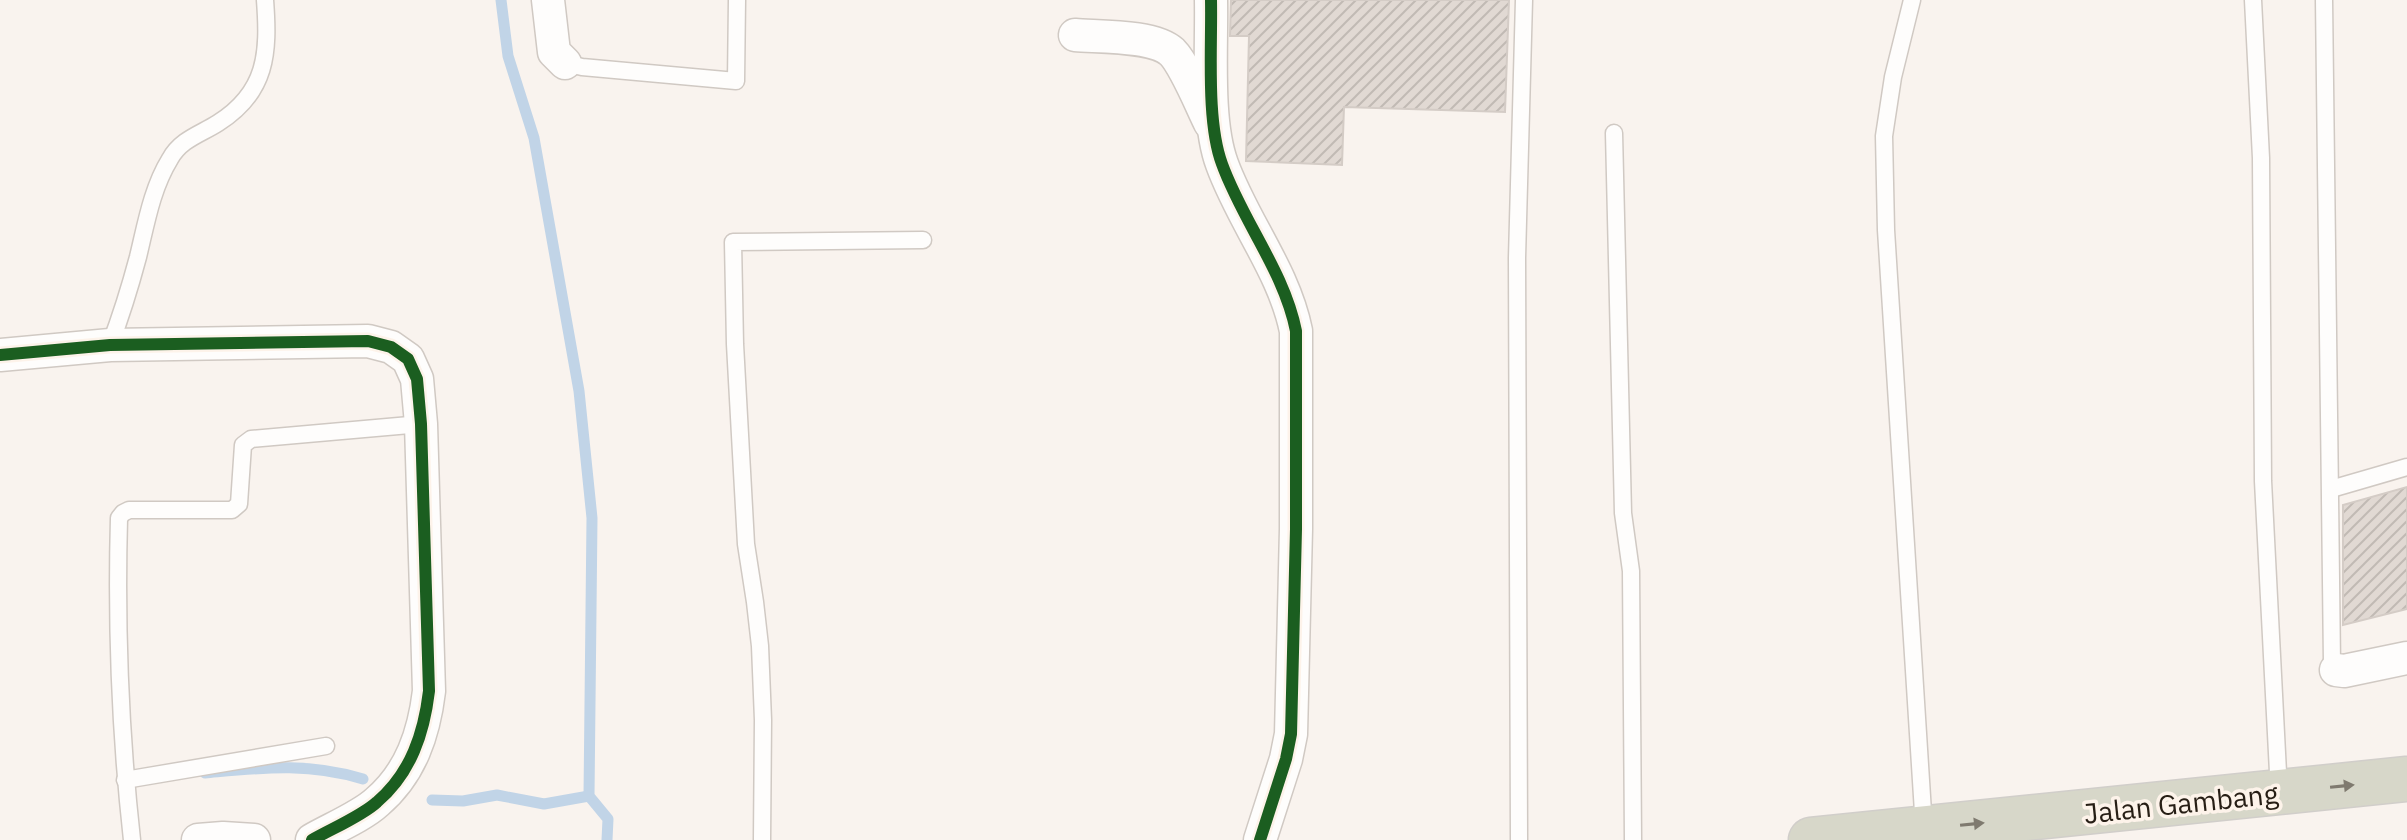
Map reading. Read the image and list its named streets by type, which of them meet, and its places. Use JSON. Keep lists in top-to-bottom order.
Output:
{
  "streets": {
    "highway": ["Jalan Gambang"]
  },
  "one_way": ["Jalan Gambang"]
}
